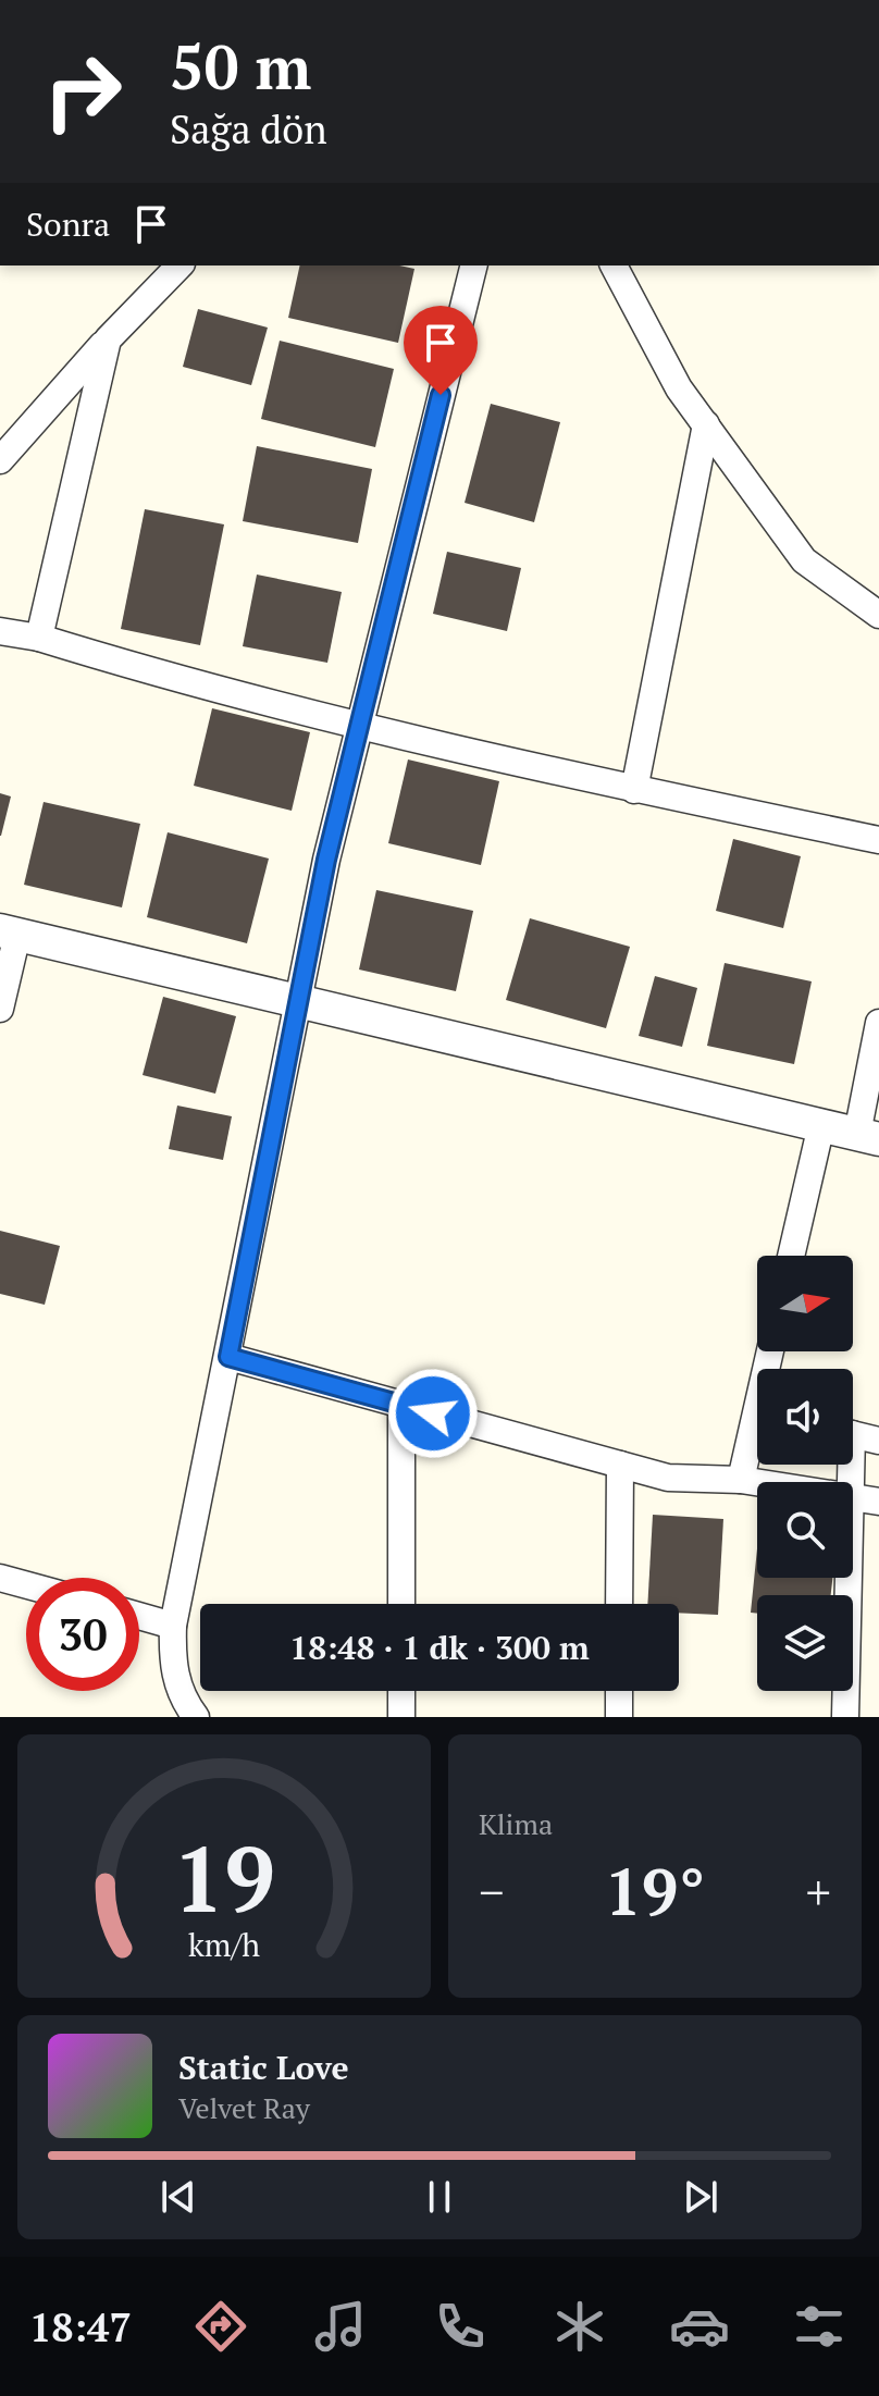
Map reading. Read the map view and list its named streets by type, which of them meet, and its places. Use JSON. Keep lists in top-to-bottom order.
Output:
{
  "north": "right",
  "page": {
    "turn": ["50 m", "Sağa dön"],
    "then": "Sonra",
    "limit": "30",
    "trip": "18:48 · 1 dk · 300 m",
    "tile": "Klima",
    "heat": ["−", "19°", "+"],
    "song": ["Static Love", "Velvet Ray"],
    "tabs": "18:47",
    "gauge": ["19", "km/h"]
  }
}
